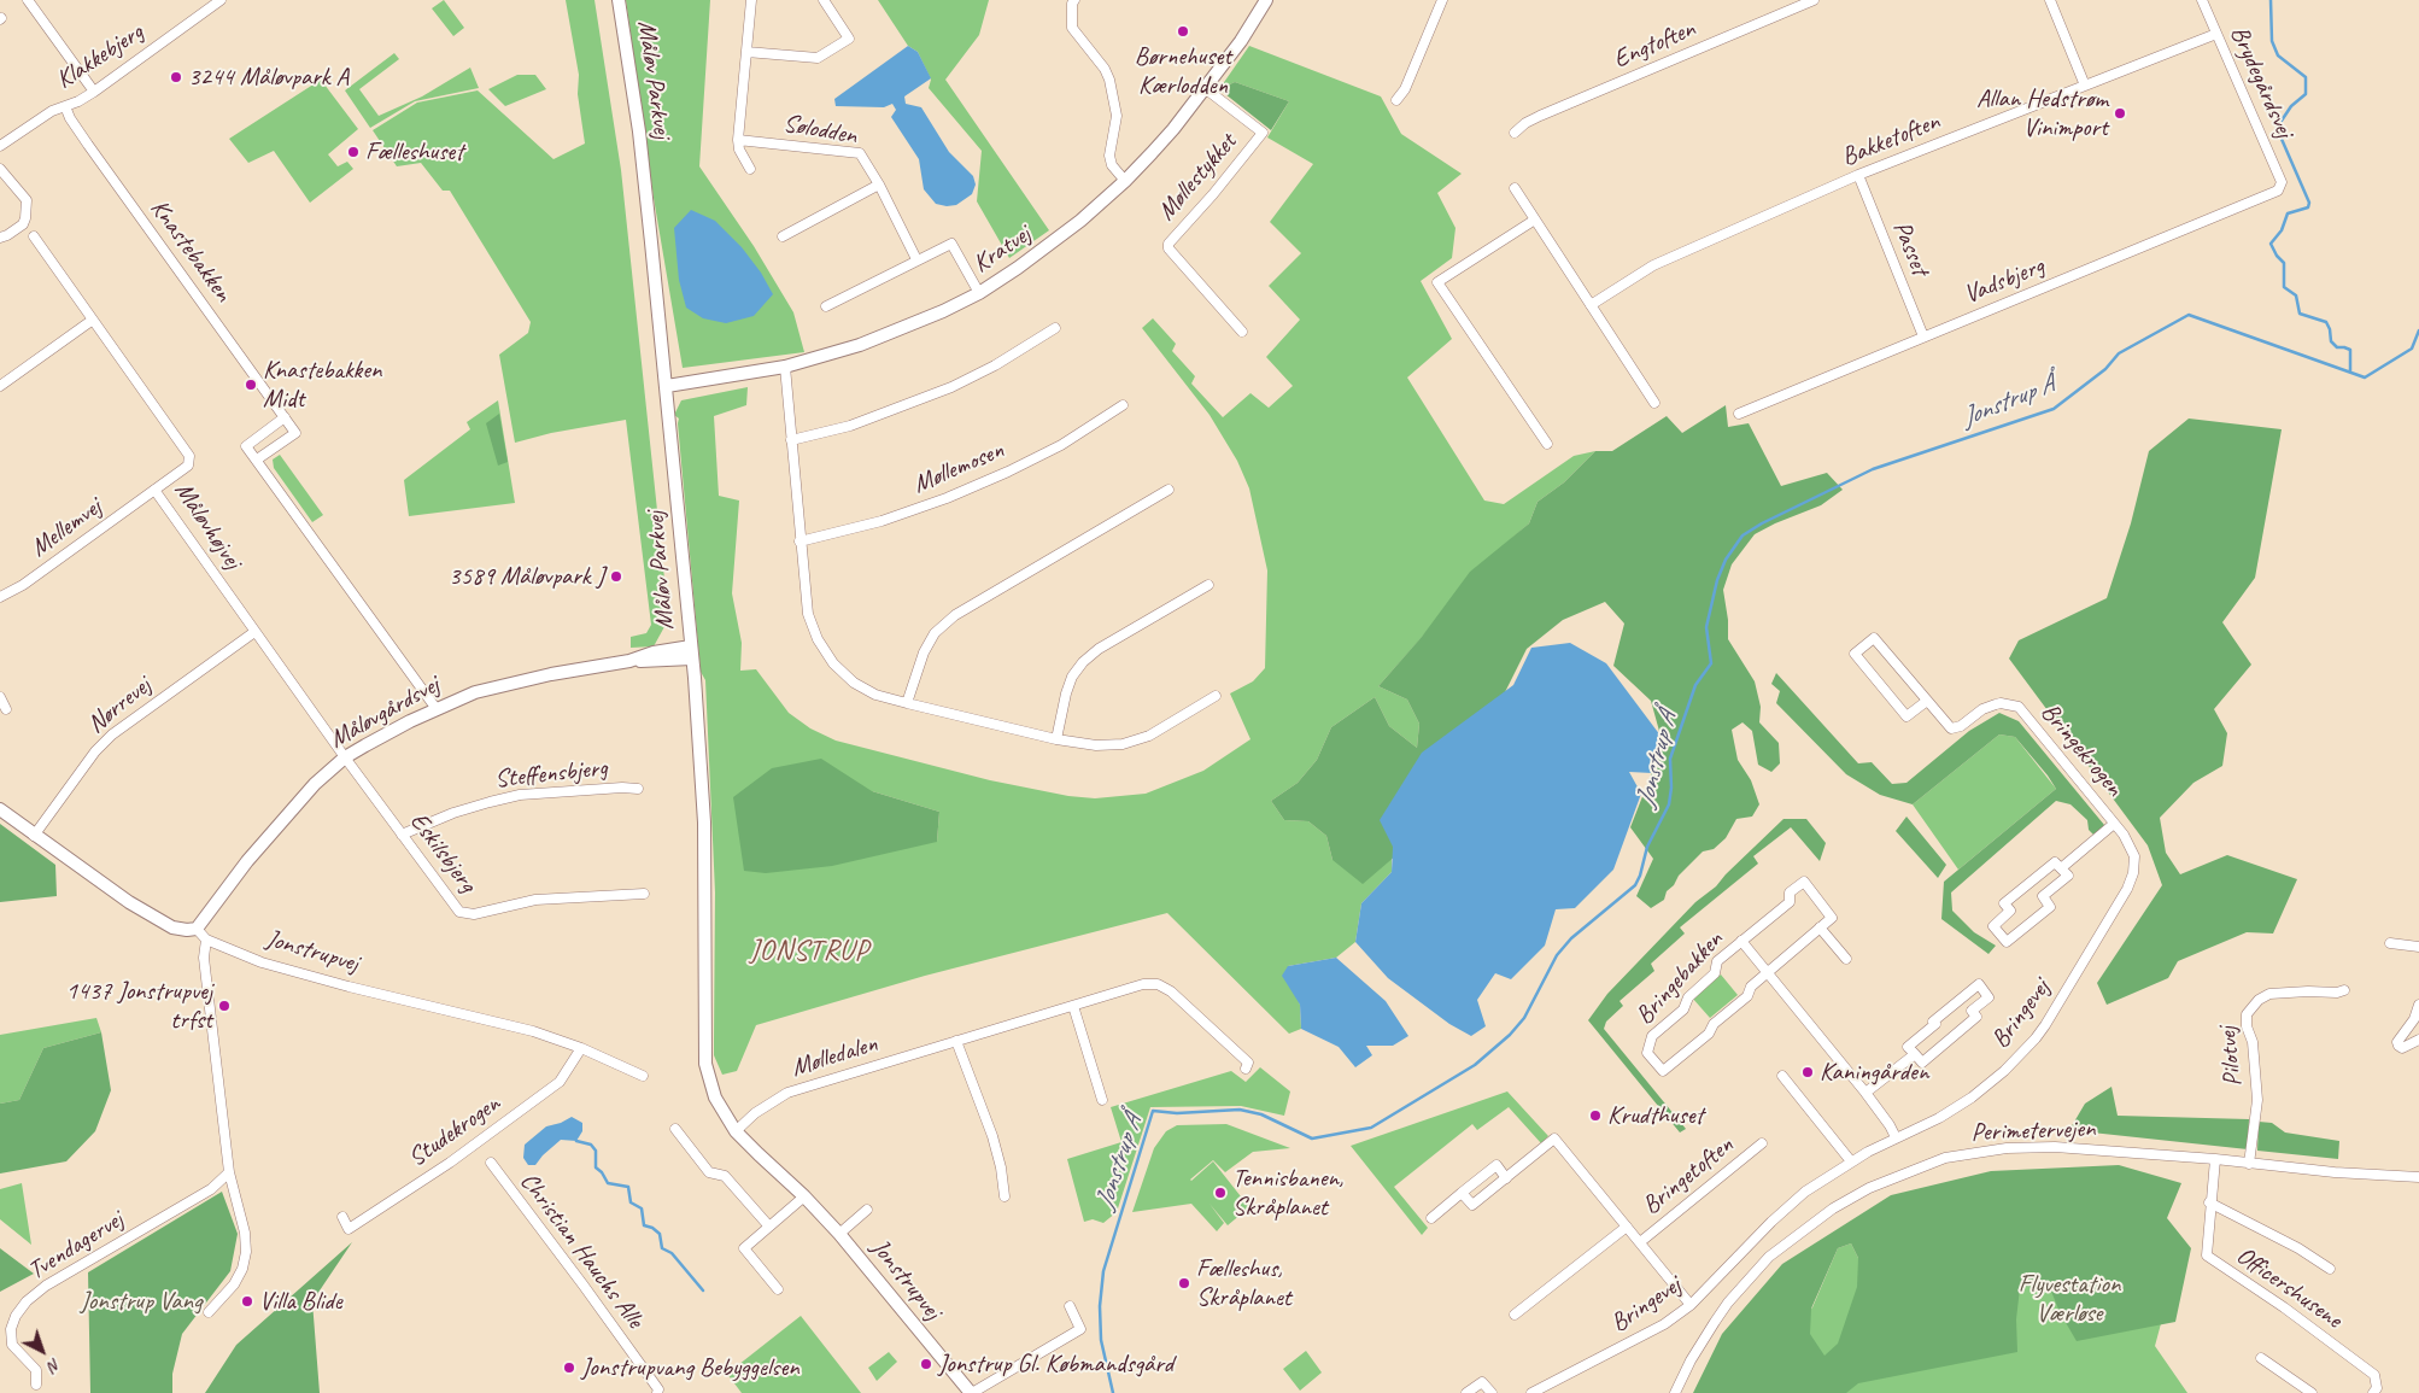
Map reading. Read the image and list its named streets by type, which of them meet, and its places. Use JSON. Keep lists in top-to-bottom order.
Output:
{
  "streets": {
    "street": [
      "Engtoften",
      "Klakkebjerg",
      "Måløv Parkvej",
      "Brydegårdsvej",
      "Sølodden",
      "Bakketoften",
      "Møllestykket",
      "Passet",
      "Kratvej",
      "Knastebakken",
      "Vadsbjerg",
      "Møllemosen",
      "Måløvhøjvej",
      "Mellemvej",
      "Nørrevej",
      "Måløvgårdsvej",
      "Bringekrogen",
      "Steffensbjerg",
      "Eskilsbjerg",
      "Jonstrupvej",
      "Bringebakken",
      "Bringevej",
      "Mølledalen",
      "Pilotvej",
      "Studekrogen",
      "Perimetervejen",
      "Bringetoften",
      "Tvendagervej",
      "Christian Hauchs Alle",
      "Officershusene"
    ]
  },
  "crossings": [
    ["Klakkebjerg", "Knastebakken"],
    ["Måløv Parkvej", "Kratvej"],
    ["Måløv Parkvej", "Måløvgårdsvej"],
    ["Måløv Parkvej", "Jonstrupvej"],
    ["Måløv Parkvej", "Mølledalen"],
    ["Brydegårdsvej", "Bakketoften"],
    ["Brydegårdsvej", "Vadsbjerg"],
    ["Bakketoften", "Passet"],
    ["Møllestykket", "Kratvej"],
    ["Passet", "Vadsbjerg"],
    ["Måløvhøjvej", "Mellemvej"],
    ["Måløvhøjvej", "Nørrevej"],
    ["Måløvhøjvej", "Måløvgårdsvej"],
    ["Måløvhøjvej", "Eskilsbjerg"],
    ["Måløvgårdsvej", "Eskilsbjerg"],
    ["Måløvgårdsvej", "Jonstrupvej"],
    ["Bringekrogen", "Bringevej"],
    ["Steffensbjerg", "Eskilsbjerg"],
    ["Jonstrupvej", "Mølledalen"],
    ["Jonstrupvej", "Studekrogen"],
    ["Bringebakken", "Bringevej"],
    ["Bringevej", "Bringetoften"],
    ["Pilotvej", "Perimetervejen"],
    ["Perimetervejen", "Officershusene"]
  ],
  "districts": ["JONSTRUP"],
  "water": ["Jonstrup Å"],
  "parks": ["Flyvestation Værløse", "Jonstrup Vang"],
  "places": [
    "Børnehuset Kærlodden",
    "3244 Måløvpark A",
    "Allan Hedstrøm Vinimport",
    "Fælleshuset",
    "Knastebakken Midt",
    "3589 Måløvpark J",
    "1437 Jonstrupvej trfst",
    "Kaningården",
    "Krudthuset",
    "Tennisbanen, Skråplanet",
    "Fælleshus, Skråplanet",
    "Villa Blide",
    "Jonstrup Gl. Købmandsgård",
    "Jonstrupvang Bebyggelsen"
  ],
  "north": "bottom right"
}
